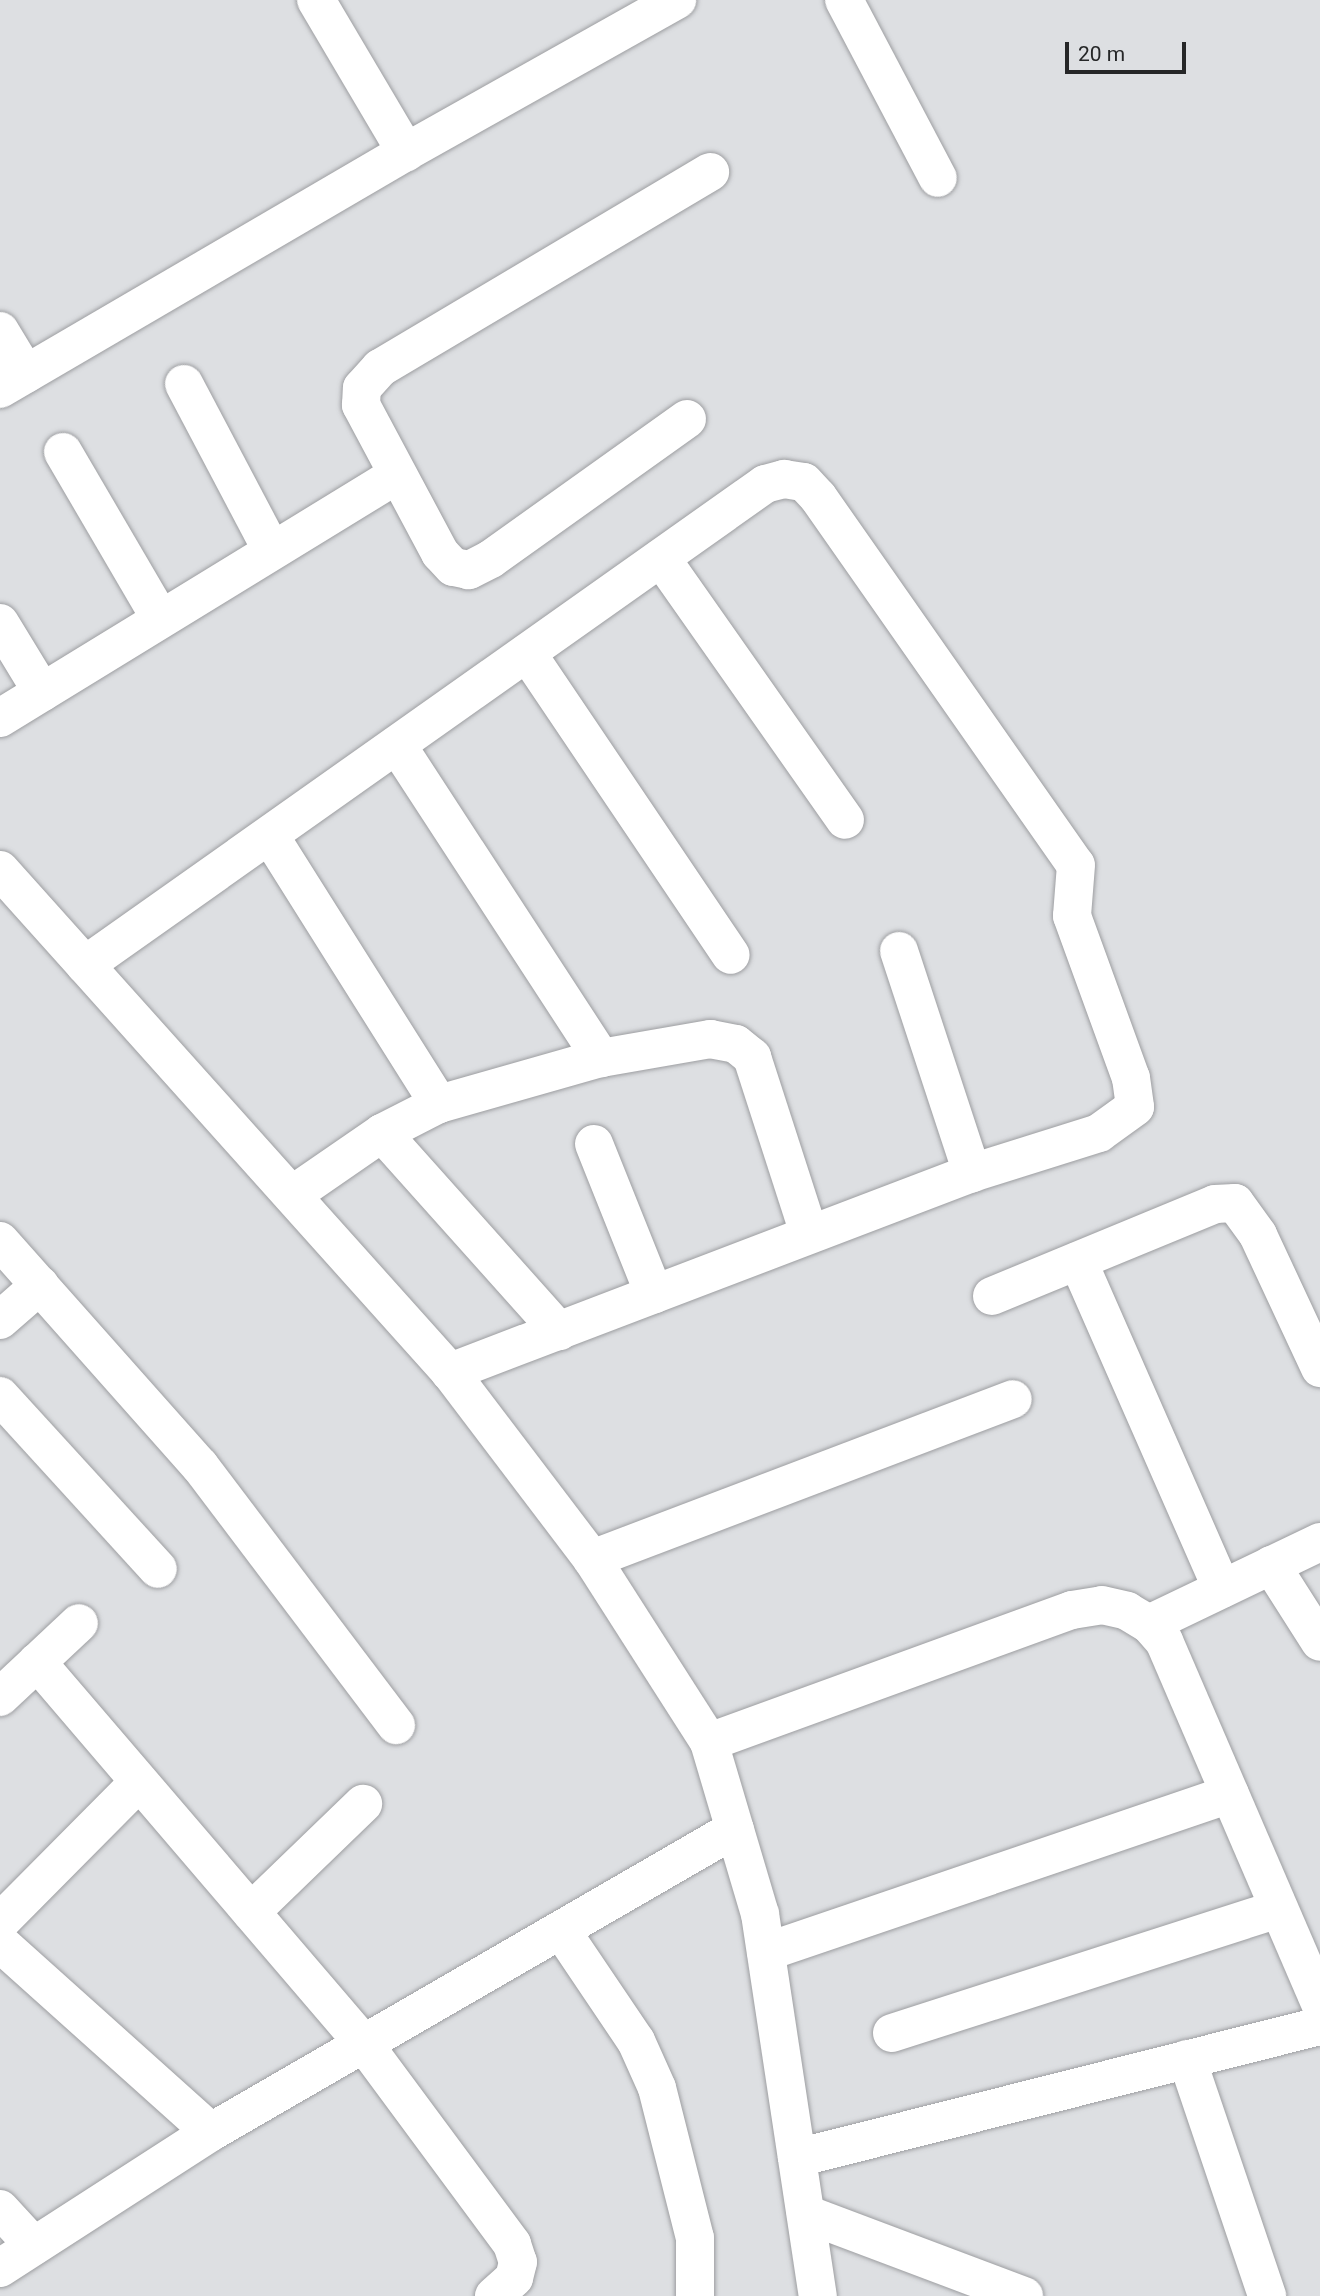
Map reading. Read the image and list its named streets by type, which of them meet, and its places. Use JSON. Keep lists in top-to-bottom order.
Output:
{
  "scale_bar": "20 m"
}
